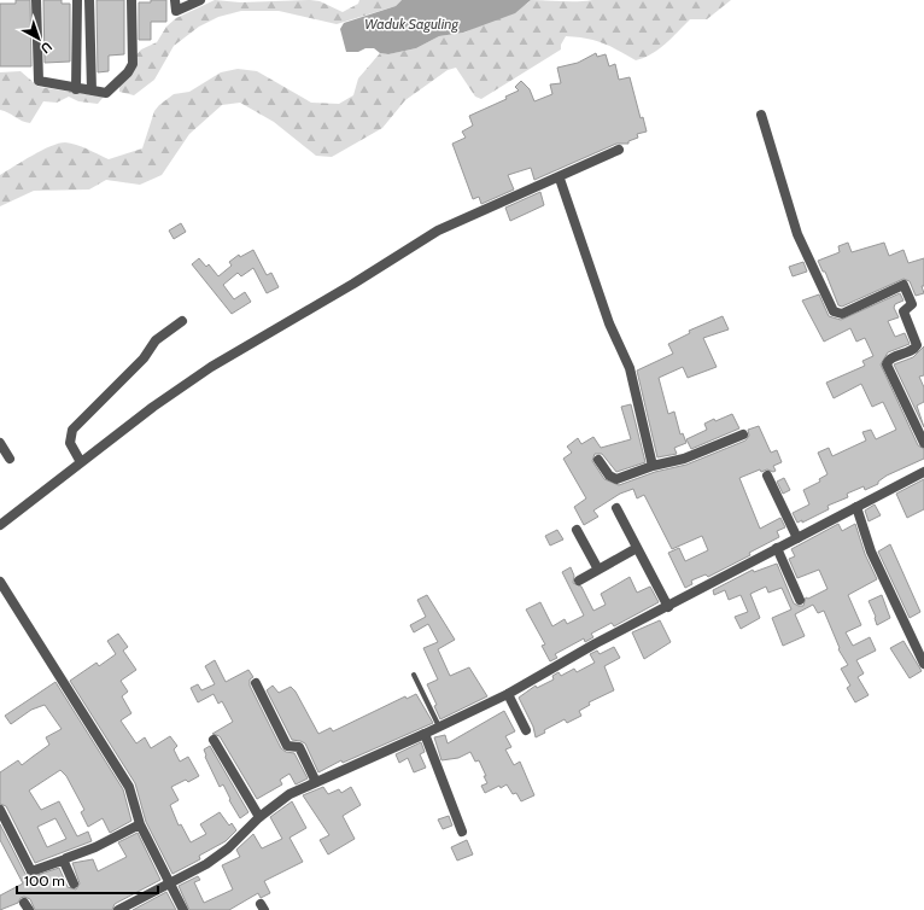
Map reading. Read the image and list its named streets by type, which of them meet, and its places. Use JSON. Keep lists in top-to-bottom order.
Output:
{
  "water": ["Waduk Saguling"],
  "scale_bar": "100 m",
  "north": "bottom right"
}
